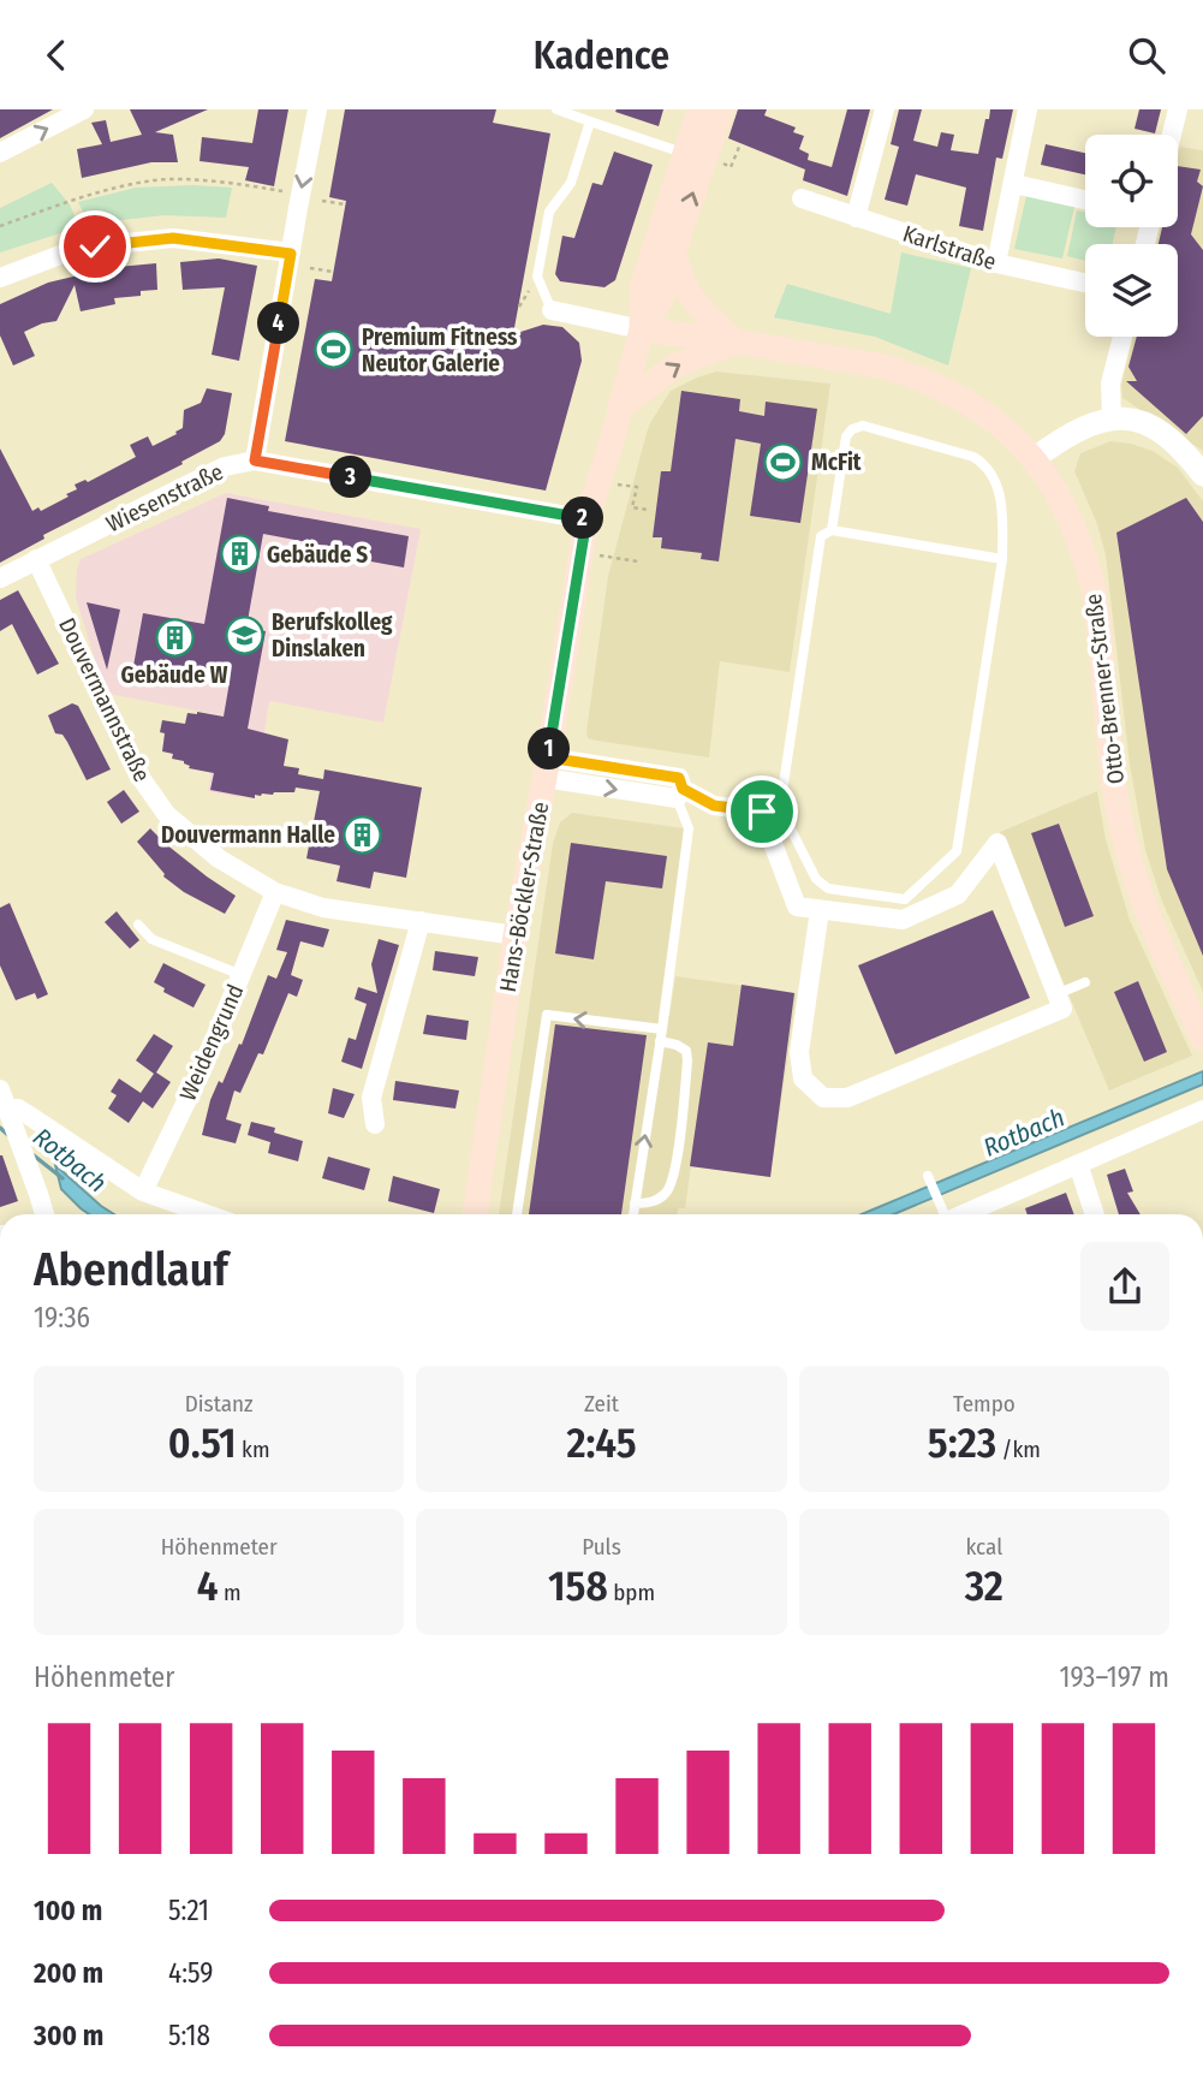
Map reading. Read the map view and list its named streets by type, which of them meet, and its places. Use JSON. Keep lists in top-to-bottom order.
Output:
{
  "streets": {
    "main road": ["Otto-Brenner-Straße", "Hans-Böckler-Straße"],
    "street": [
      "Karlstraße",
      "Wiesenstraße",
      "Douvermannstraße",
      "Weidengrund"
    ]
  },
  "crossings": [
    ["Wiesenstraße", "Douvermannstraße"],
    ["Wiesenstraße", "Hans-Böckler-Straße"],
    ["Otto-Brenner-Straße", "Hans-Böckler-Straße"],
    ["Douvermannstraße", "Hans-Böckler-Straße"],
    ["Douvermannstraße", "Weidengrund"]
  ],
  "water": ["Rotbach"],
  "places": {
    "sports": ["Premium Fitness Neutor Galerie", "McFit"],
    "building": ["Gebäude S", "Gebäude W", "Douvermann Halle"],
    "school or university": ["Berufskolleg Dinslaken"]
  },
  "page": {
    "header": "Kadence",
    "pins": [
      "4",
      "3",
      "2",
      "1"
    ],
    "heading": ["Abendlauf", "19:36"],
    "stats": [
      ["Distanz", "0.51 km"],
      ["Zeit", "2:45"],
      ["Tempo", "5:23 /km"],
      ["Höhenmeter", "4 m"],
      ["Puls", "158 bpm"],
      ["kcal", "32"]
    ],
    "chart": ["Höhenmeter", "193–197 m"],
    "list": [
      {
        "name": "100 m",
        "note": "5:21"
      },
      {
        "name": "200 m",
        "note": "4:59"
      },
      {
        "name": "300 m",
        "note": "5:18"
      }
    ]
  }
}
